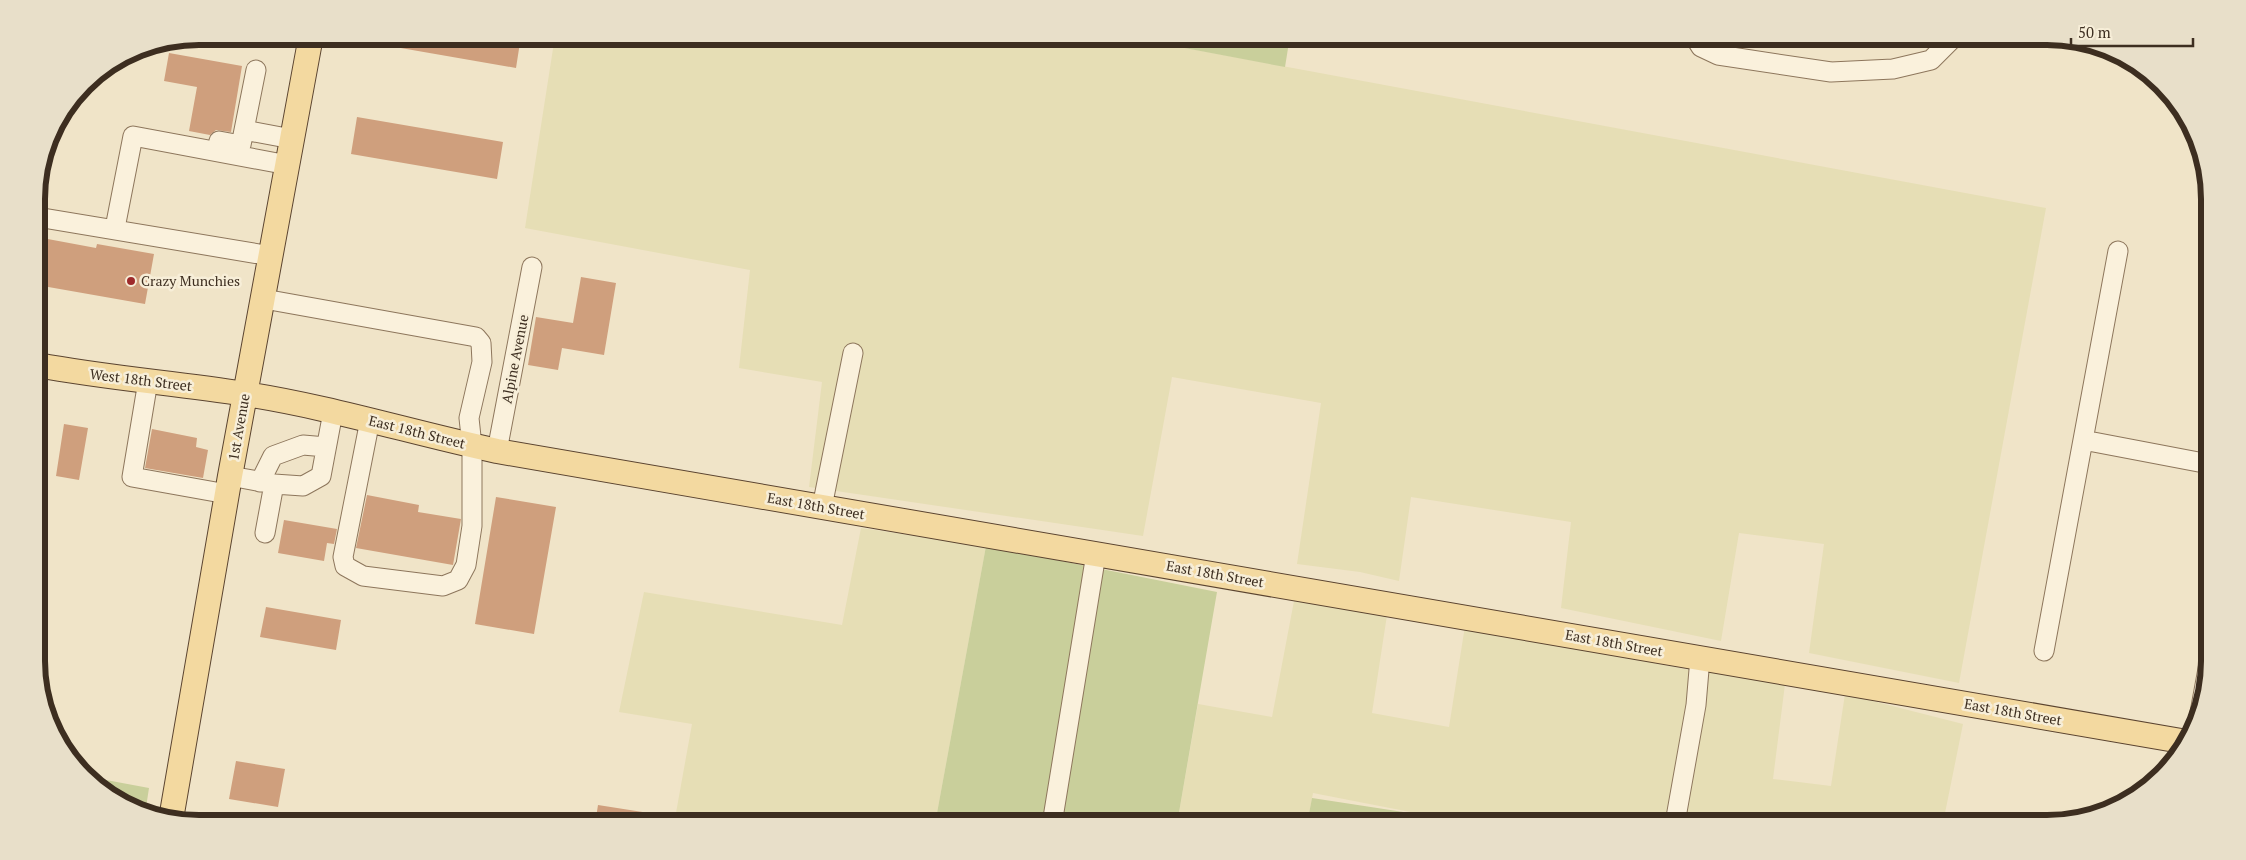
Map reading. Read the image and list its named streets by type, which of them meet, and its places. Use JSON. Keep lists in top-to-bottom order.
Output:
{
  "streets": {
    "main road": ["West 18th Street", "1st Avenue", "East 18th Street"],
    "street": ["Alpine Avenue"]
  },
  "crossings": [
    ["Alpine Avenue", "East 18th Street"],
    ["West 18th Street", "1st Avenue"],
    ["West 18th Street", "East 18th Street"],
    ["1st Avenue", "East 18th Street"]
  ],
  "places": ["Crazy Munchies"],
  "scale_bar": "50 m"
}
